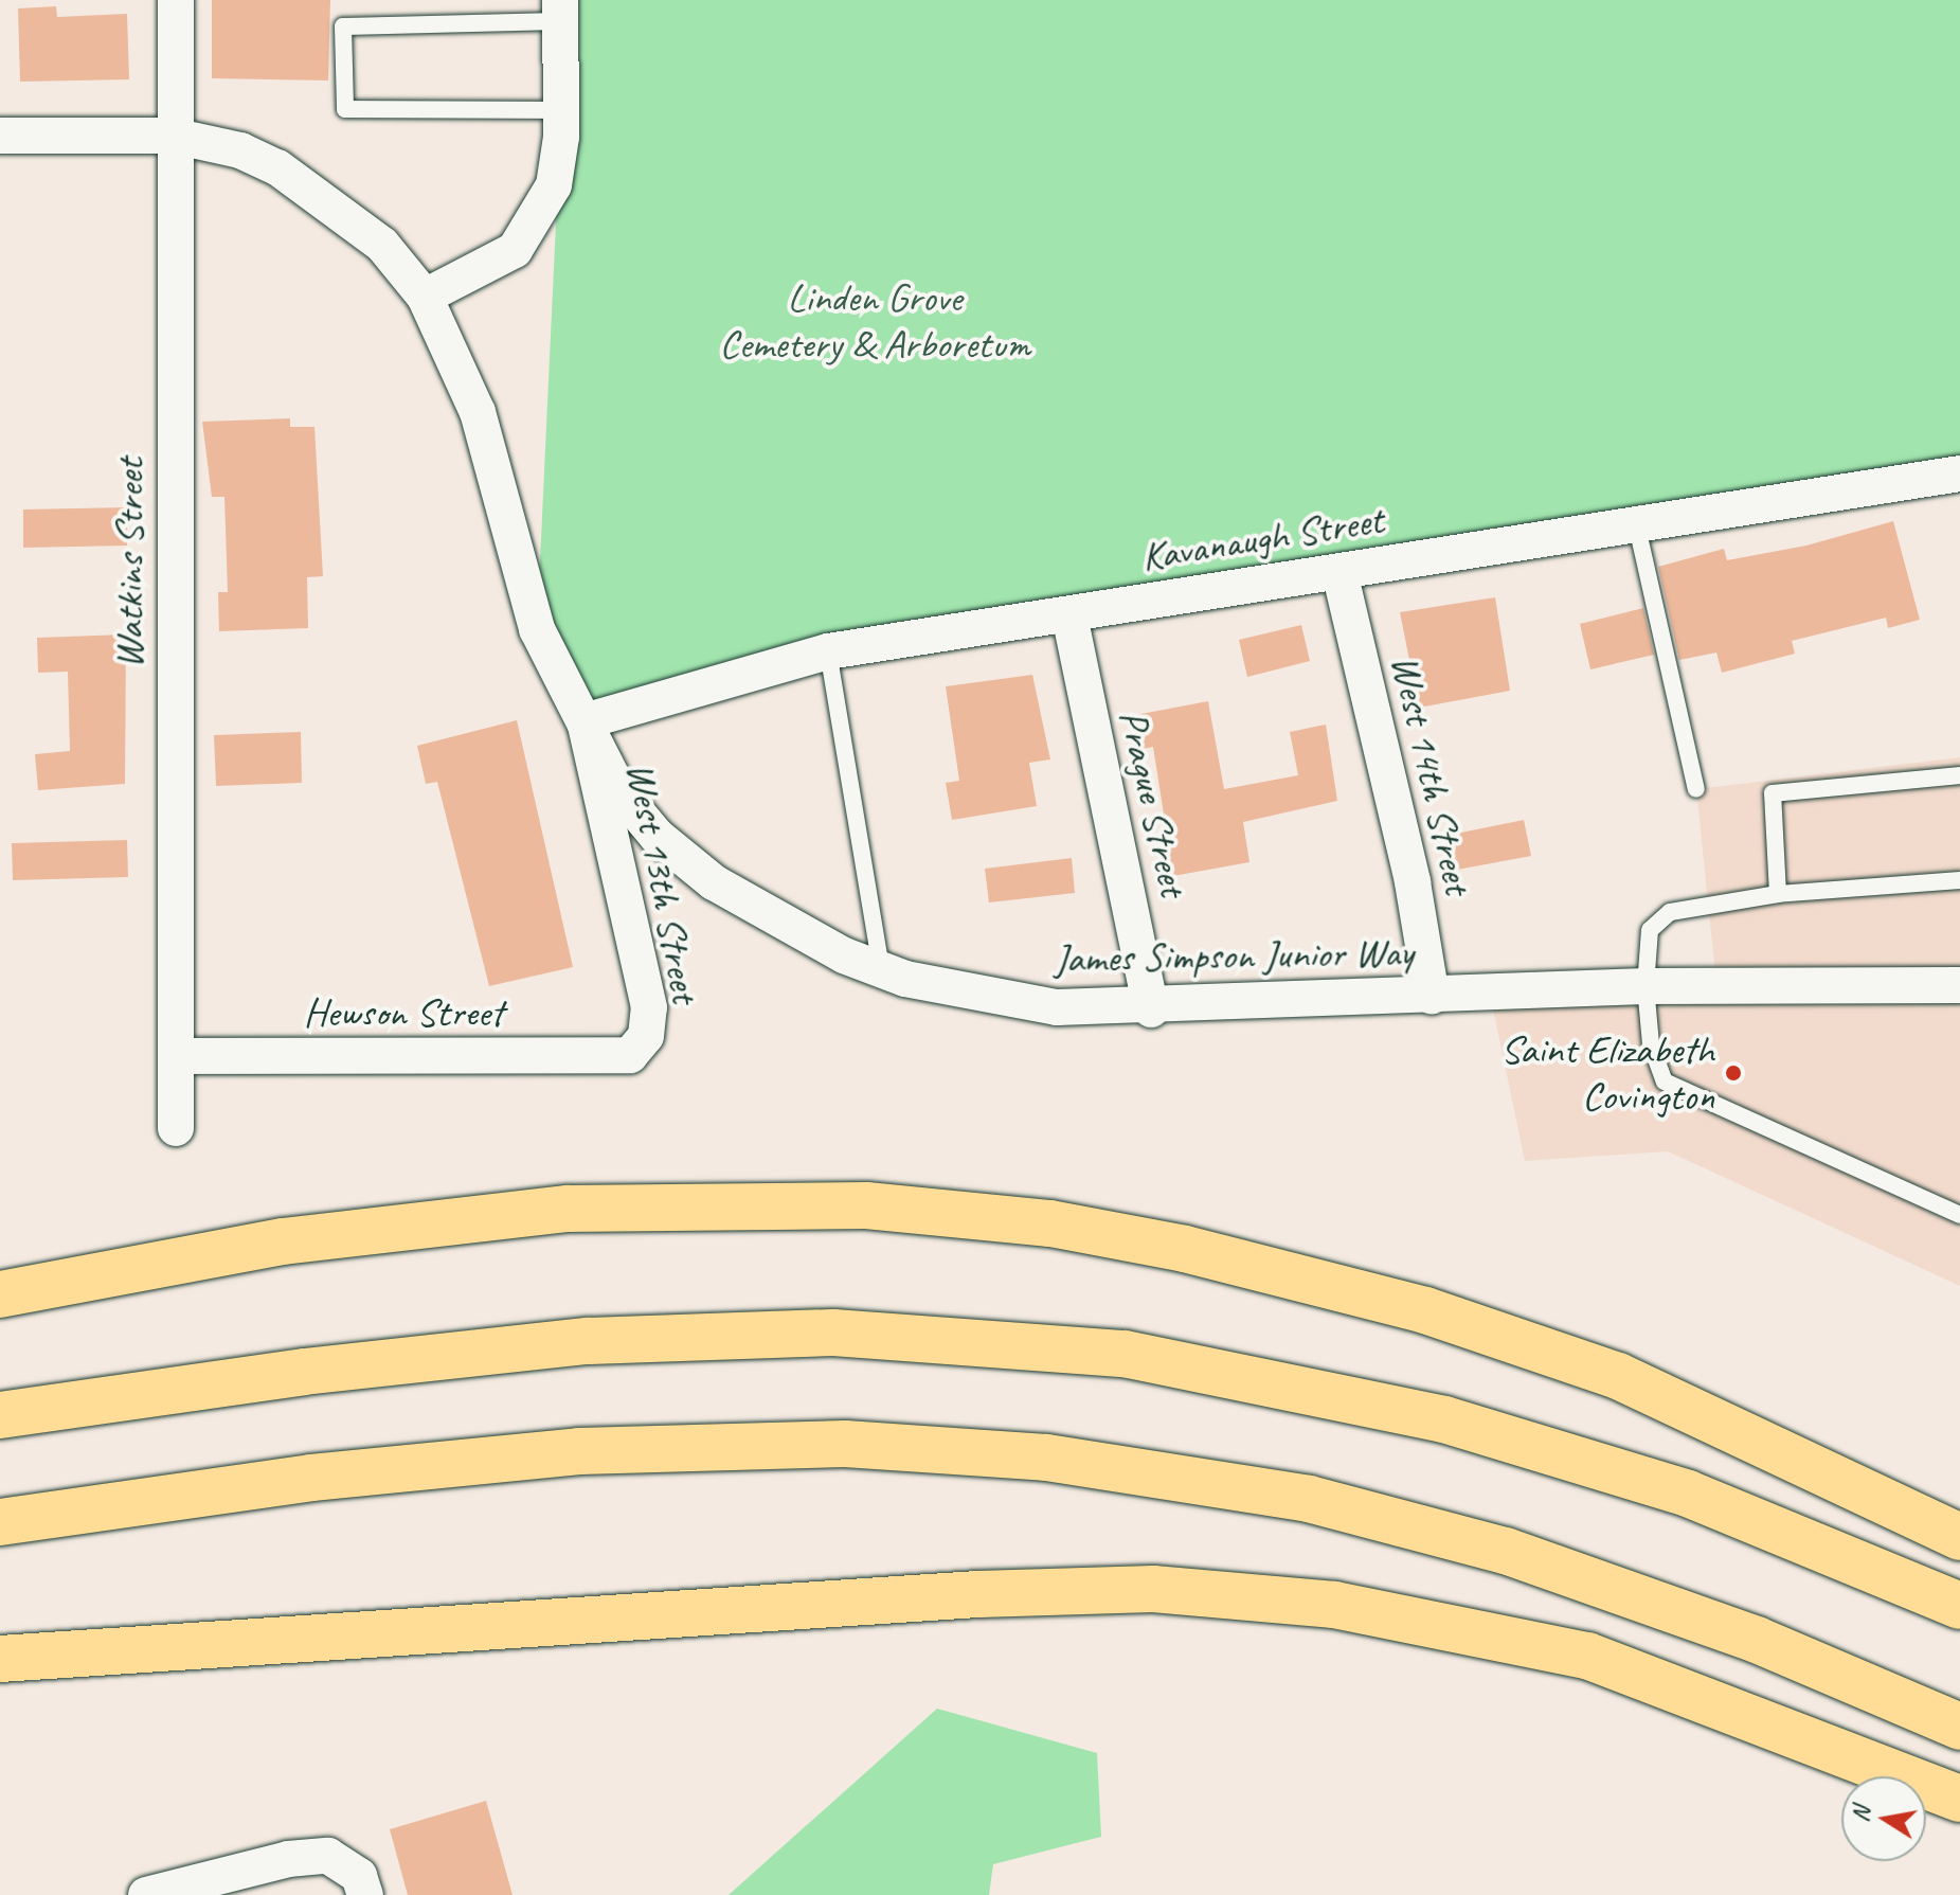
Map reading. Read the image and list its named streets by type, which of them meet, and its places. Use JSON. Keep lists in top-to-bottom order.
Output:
{
  "streets": {
    "street": [
      "Kavanaugh Street",
      "Watkins Street",
      "West 14th Street",
      "Prague Street",
      "West 13th Street",
      "James Simpson Junior Way",
      "Hewson Street"
    ]
  },
  "crossings": [
    ["Kavanaugh Street", "West 14th Street"],
    ["Kavanaugh Street", "Prague Street"],
    ["Kavanaugh Street", "West 13th Street"],
    ["Kavanaugh Street", "James Simpson Junior Way"],
    ["Watkins Street", "James Simpson Junior Way"],
    ["Watkins Street", "Hewson Street"],
    ["West 14th Street", "James Simpson Junior Way"],
    ["Prague Street", "James Simpson Junior Way"],
    ["West 13th Street", "James Simpson Junior Way"],
    ["West 13th Street", "Hewson Street"]
  ],
  "parks": ["Linden Grove Cemetery & Arboretum"],
  "places": ["Saint Elizabeth Covington"],
  "north": "left"
}
